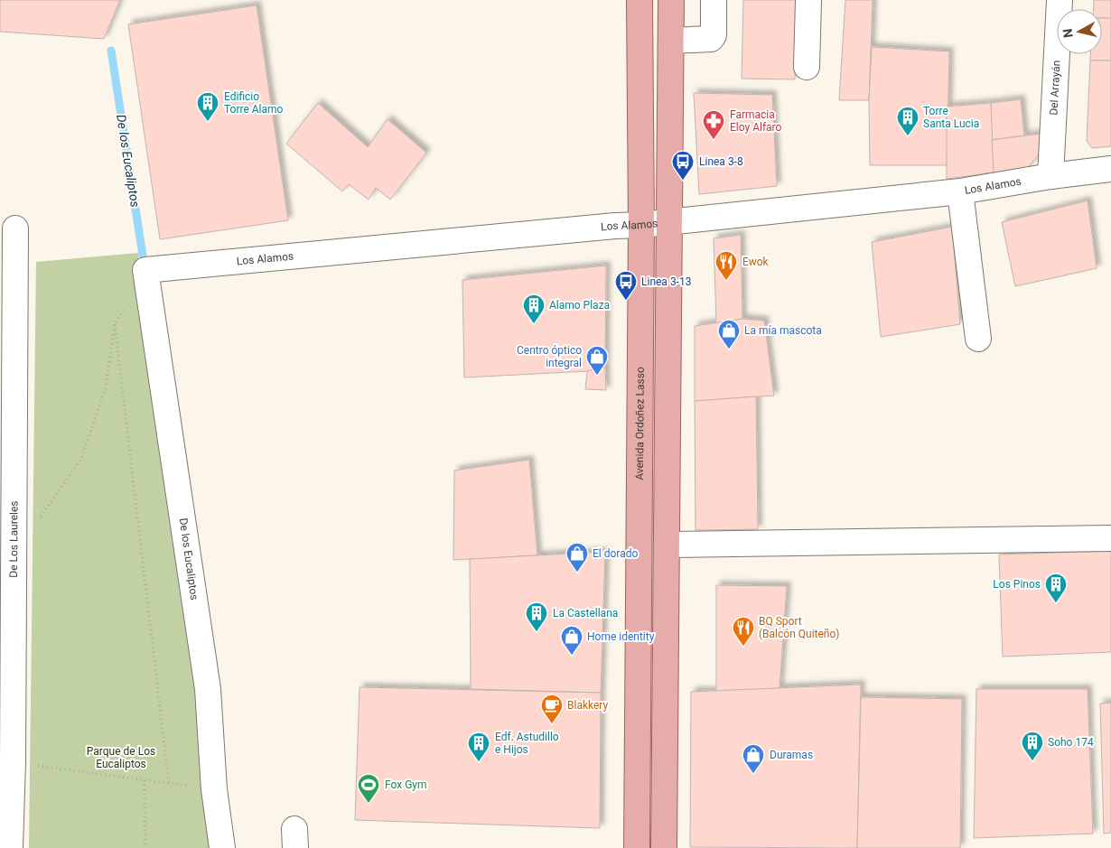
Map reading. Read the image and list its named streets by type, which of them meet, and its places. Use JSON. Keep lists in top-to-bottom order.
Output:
{
  "streets": {
    "main road": ["Avenida Ordoñez Lasso"],
    "street": [
      "Del Arrayán",
      "Los Alamos",
      "De Los Laureles",
      "De los Eucaliptos"
    ]
  },
  "crossings": [
    ["Del Arrayán", "Los Alamos"],
    ["Los Alamos", "Avenida Ordoñez Lasso"],
    ["Los Alamos", "De los Eucaliptos"]
  ],
  "water": ["De los Eucaliptos"],
  "parks": ["Parque de Los Eucaliptos"],
  "places": {
    "building": [
      "Edificio Torre Alamo",
      "Torre Santa Lucia",
      "Alamo Plaza",
      "Los Pinos",
      "La Castellana",
      "Soho 174",
      "Edf. Astudillo e Hijos"
    ],
    "pharmacy": ["Farmacia Eloy Alfaro"],
    "bus stop": ["Linea 3-8", "Linea 3-13"],
    "restaurant": ["Ewok", "BQ Sport (Balcón Quiteño)"],
    "shop": [
      "La mía mascota",
      "Centro óptico integral",
      "El dorado",
      "Home identity",
      "Duramas"
    ],
    "cafe": ["Blakkery"],
    "sports": ["Fox Gym"]
  },
  "north": "left"
}
